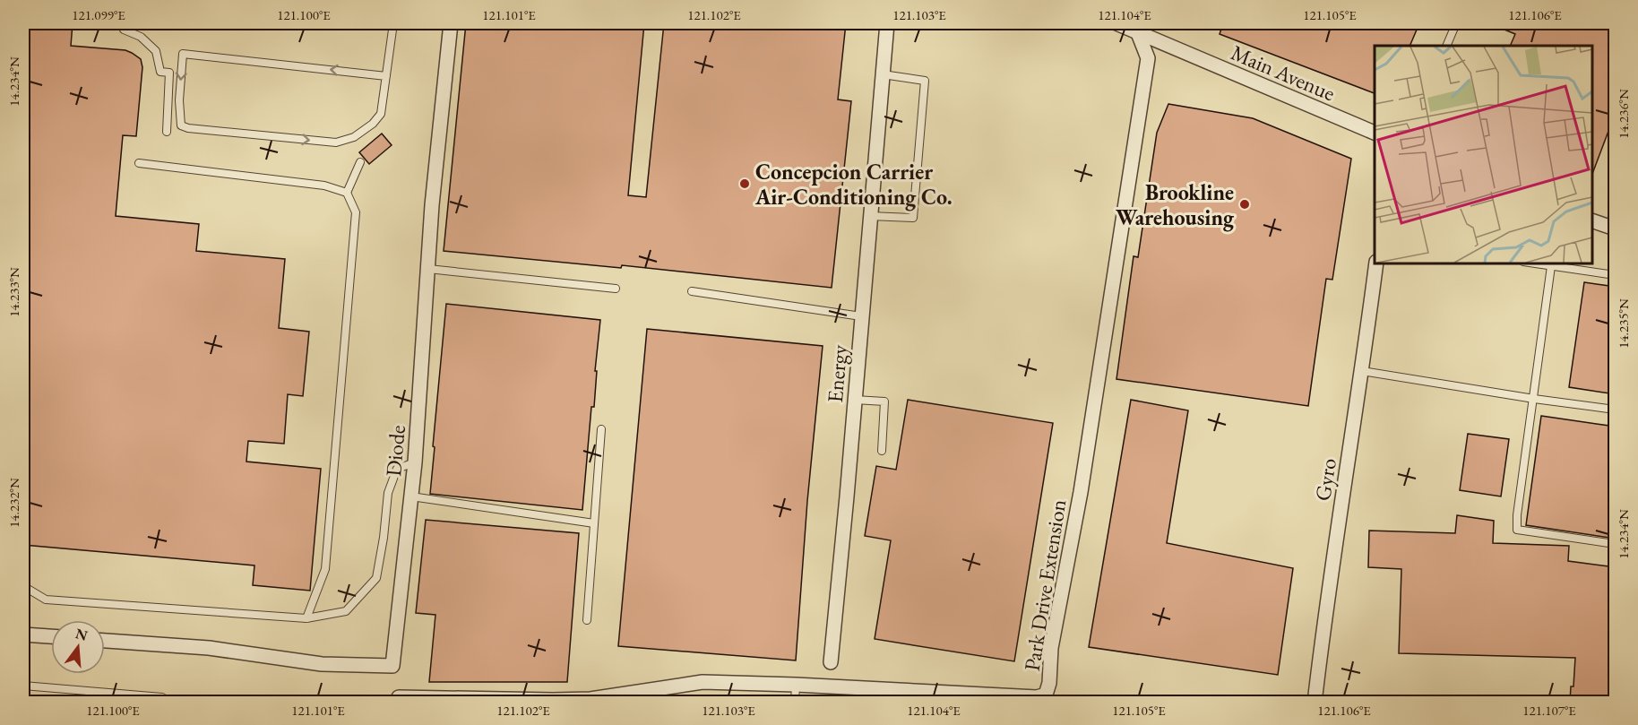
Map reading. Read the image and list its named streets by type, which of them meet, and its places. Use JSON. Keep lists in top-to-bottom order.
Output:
{
  "streets": {
    "street": [
      "Main Avenue",
      "Energy",
      "Diode",
      "Gyro",
      "Park Drive Extension"
    ]
  },
  "crossings": [
    ["Main Avenue", "Park Drive Extension"]
  ],
  "places": ["Concepcion Carrier Air-Conditioning Co.", "Brookline Warehousing"],
  "north": "top",
  "coordinates": [
    "121.099°E",
    "121.100°E",
    "121.101°E",
    "121.102°E",
    "121.103°E",
    "121.104°E",
    "121.105°E",
    "121.106°E",
    "14.234°N",
    "14.236°N",
    "14.233°N",
    "14.235°N",
    "14.232°N",
    "121.107°E"
  ]
}
